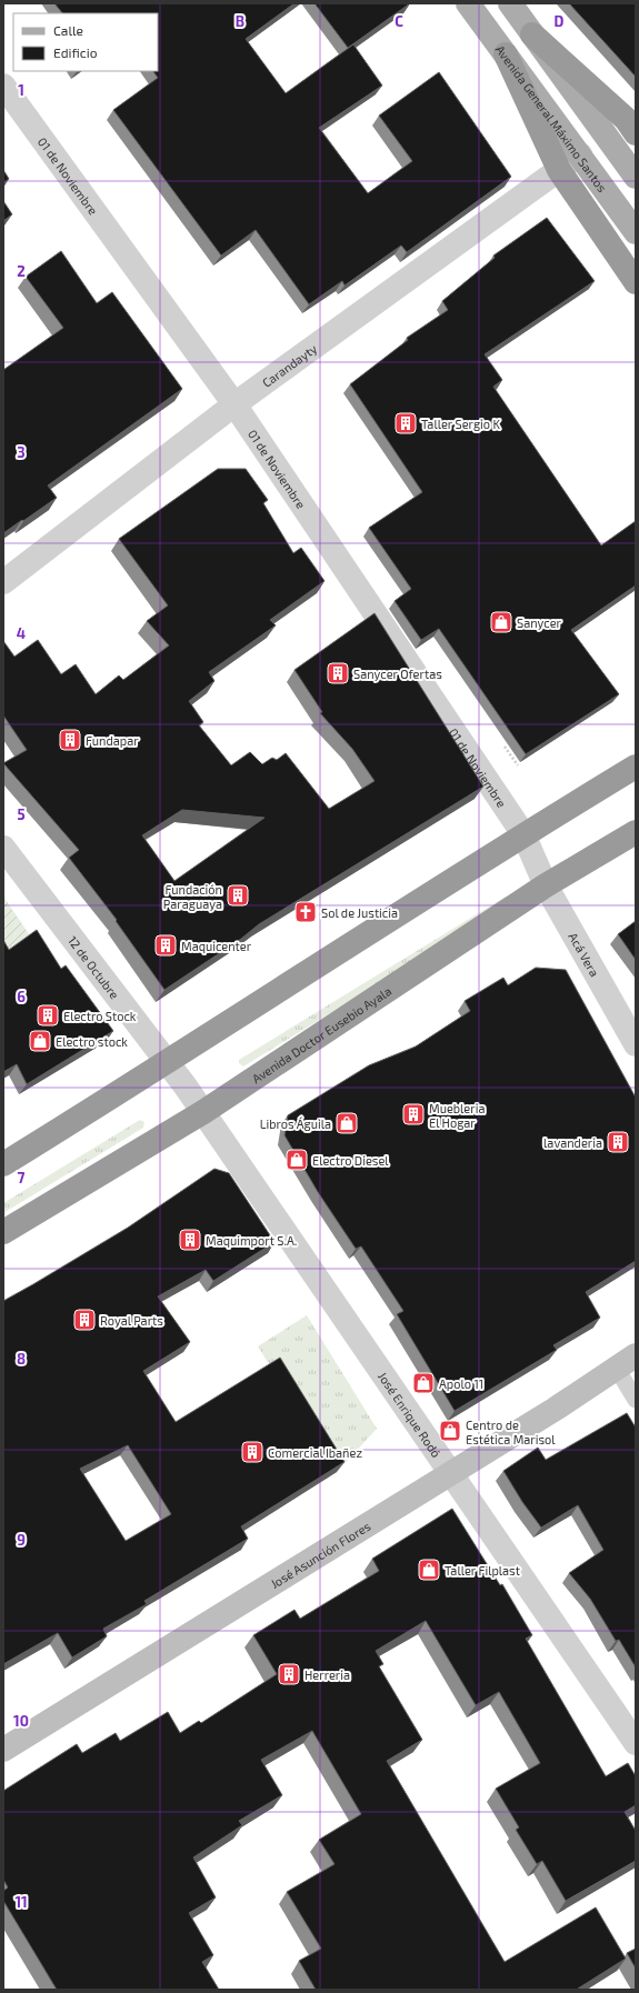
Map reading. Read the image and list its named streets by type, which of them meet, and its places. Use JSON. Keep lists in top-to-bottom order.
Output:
{
  "streets": {
    "highway": ["Avenida Doctor Eusebio Ayala"],
    "main road": ["Avenida General Máximo Santos"],
    "street": [
      "01 de Noviembre",
      "Carandayty",
      "Acá Vera",
      "12 de Octubre",
      "José Enrique Rodó",
      "José Asunción Flores"
    ]
  },
  "crossings": [
    ["Avenida General Máximo Santos", "Carandayty"],
    ["01 de Noviembre", "Carandayty"],
    ["01 de Noviembre", "Acá Vera"],
    ["Acá Vera", "Avenida Doctor Eusebio Ayala"],
    ["12 de Octubre", "José Enrique Rodó"],
    ["Avenida Doctor Eusebio Ayala", "José Enrique Rodó"],
    ["José Enrique Rodó", "José Asunción Flores"]
  ],
  "places": {
    "building": [
      "Taller Sergio K",
      "Sanycer Ofertas",
      "Fundapar",
      "Fundación Paraguaya",
      "Maquicenter",
      "Electro Stock",
      "Muebleria El Hogar",
      "lavanderia",
      "Maquimport S.A.",
      "Royal Parts",
      "Comercial Ibañez",
      "Herreria"
    ],
    "shop": [
      "Sanycer",
      "Electro stock",
      "Libros Águila",
      "Electro Diesel",
      "Apolo 11",
      "Centro de Estética Marisol",
      "Taller Filplast"
    ],
    "church": ["Sol de Justicia"]
  },
  "legend": ["Calle", "Edificio"],
  "grid": {
    "columns": ["B", "C", "D"],
    "rows": [
      "1",
      "2",
      "3",
      "4",
      "5",
      "6",
      "7",
      "8",
      "9",
      "10",
      "11"
    ]
  }
}
